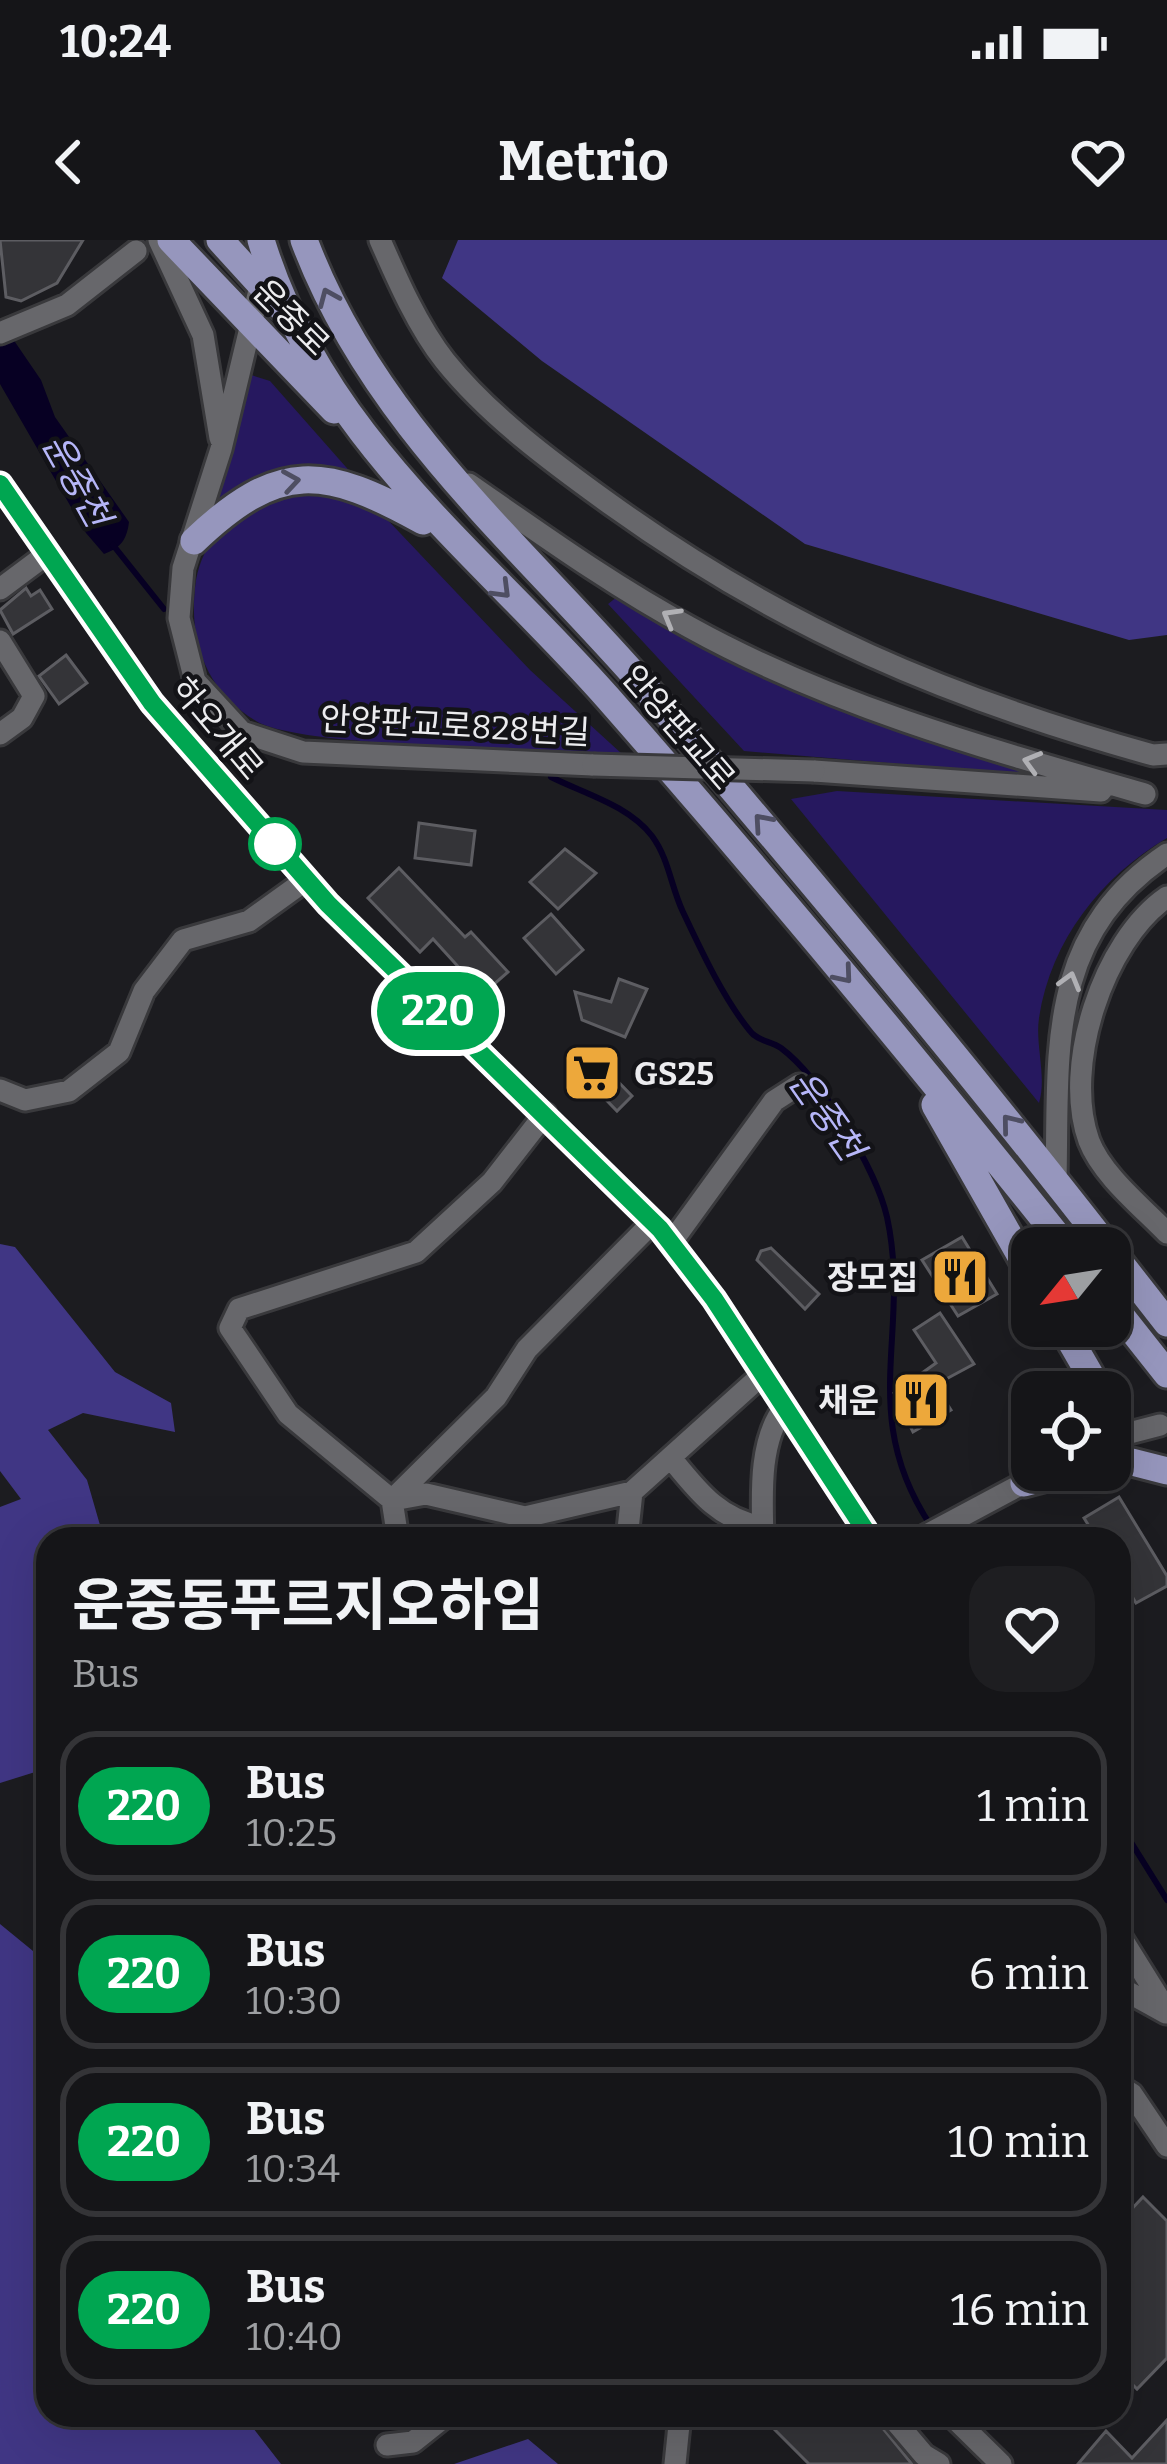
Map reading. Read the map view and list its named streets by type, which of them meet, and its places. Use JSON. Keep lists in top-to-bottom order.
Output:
{
  "streets": {
    "main road": ["운중로", "안양판교로"],
    "street": ["안양판교로828번길", "하오개로"]
  },
  "crossings": [
    ["운중로", "안양판교로828번길"],
    ["운중로", "안양판교로"],
    ["안양판교로828번길", "안양판교로"]
  ],
  "water": ["운중천"],
  "places": {
    "supermarket": ["GS25"],
    "restaurant": ["장모집", "채운"]
  },
  "lines": ["bus line 220"],
  "north": "bottom left",
  "page": {
    "status": "10:24",
    "header": "Metrio",
    "on_map": "220",
    "heading": ["운중동푸르지오하임", "Bus"],
    "list": [
      {
        "mark": "220",
        "name": "Bus",
        "note": "10:25",
        "value": "1 min"
      },
      {
        "mark": "220",
        "name": "Bus",
        "note": "10:30",
        "value": "6 min"
      },
      {
        "mark": "220",
        "name": "Bus",
        "note": "10:34",
        "value": "10 min"
      },
      {
        "mark": "220",
        "name": "Bus",
        "note": "10:40",
        "value": "16 min"
      }
    ]
  }
}
